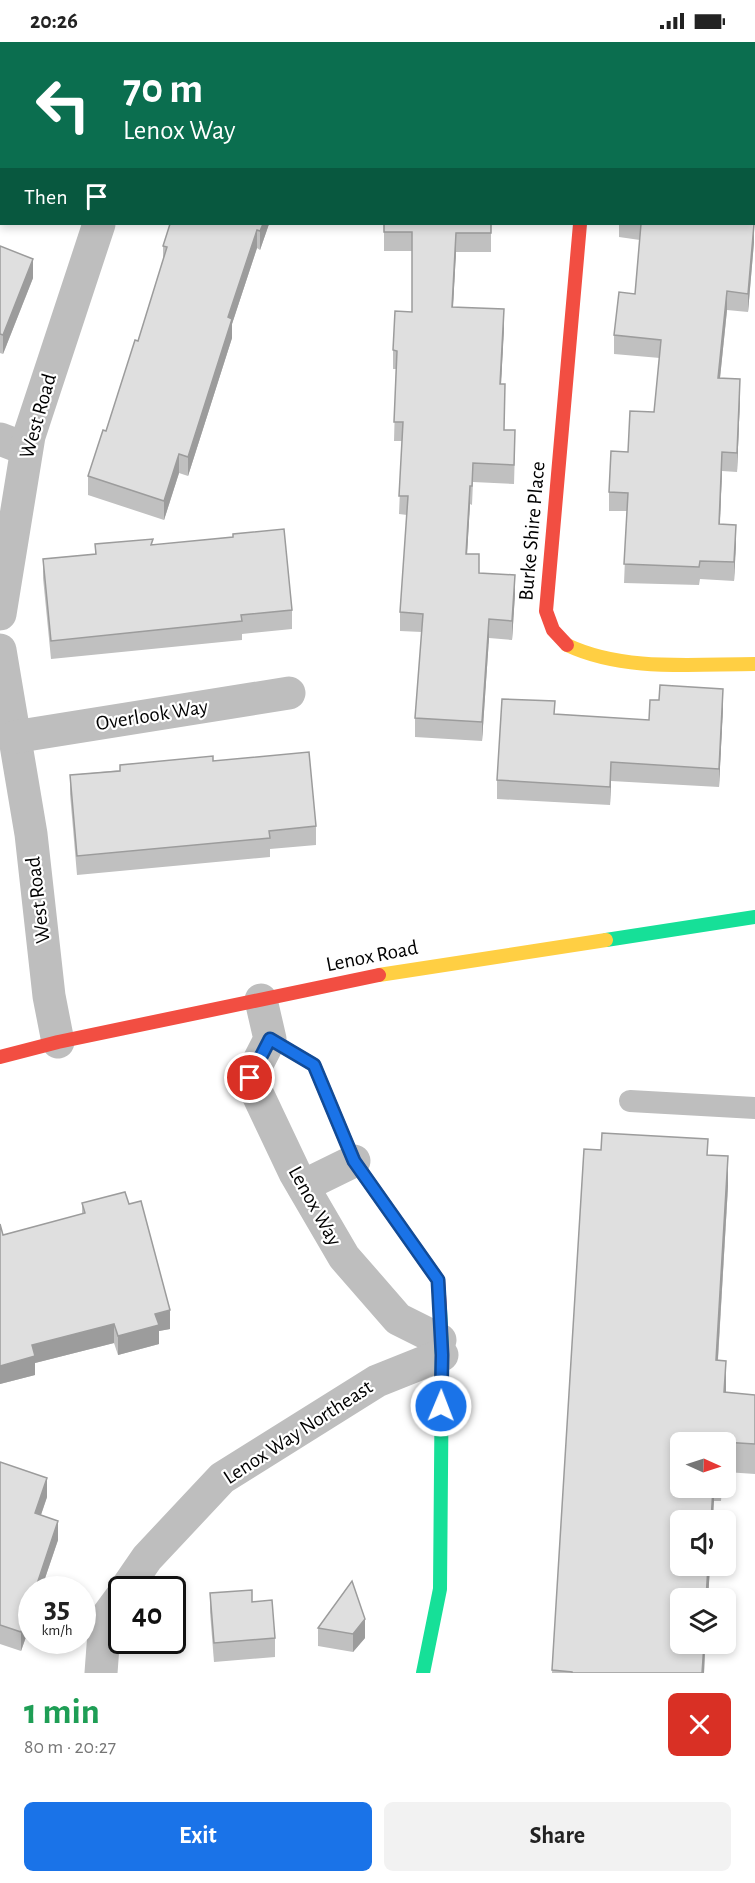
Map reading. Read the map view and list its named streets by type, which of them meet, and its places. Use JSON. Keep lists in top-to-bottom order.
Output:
{
  "streets": {
    "street": [
      "West Road",
      "Burke Shire Place",
      "Overlook Way",
      "Lenox Road",
      "Lenox Way",
      "Lenox Way Northeast"
    ]
  },
  "crossings": [
    ["West Road", "Overlook Way"],
    ["West Road", "Lenox Road"],
    ["Lenox Way", "Lenox Way Northeast"]
  ],
  "north": "right",
  "page": {
    "status": "20:26",
    "turn": ["70 m", "Lenox Way"],
    "then": "Then",
    "speed": "35 km/h",
    "limit": "40",
    "heading": ["1 min", "80 m · 20:27"],
    "buttons": ["Exit", "Share"]
  }
}
